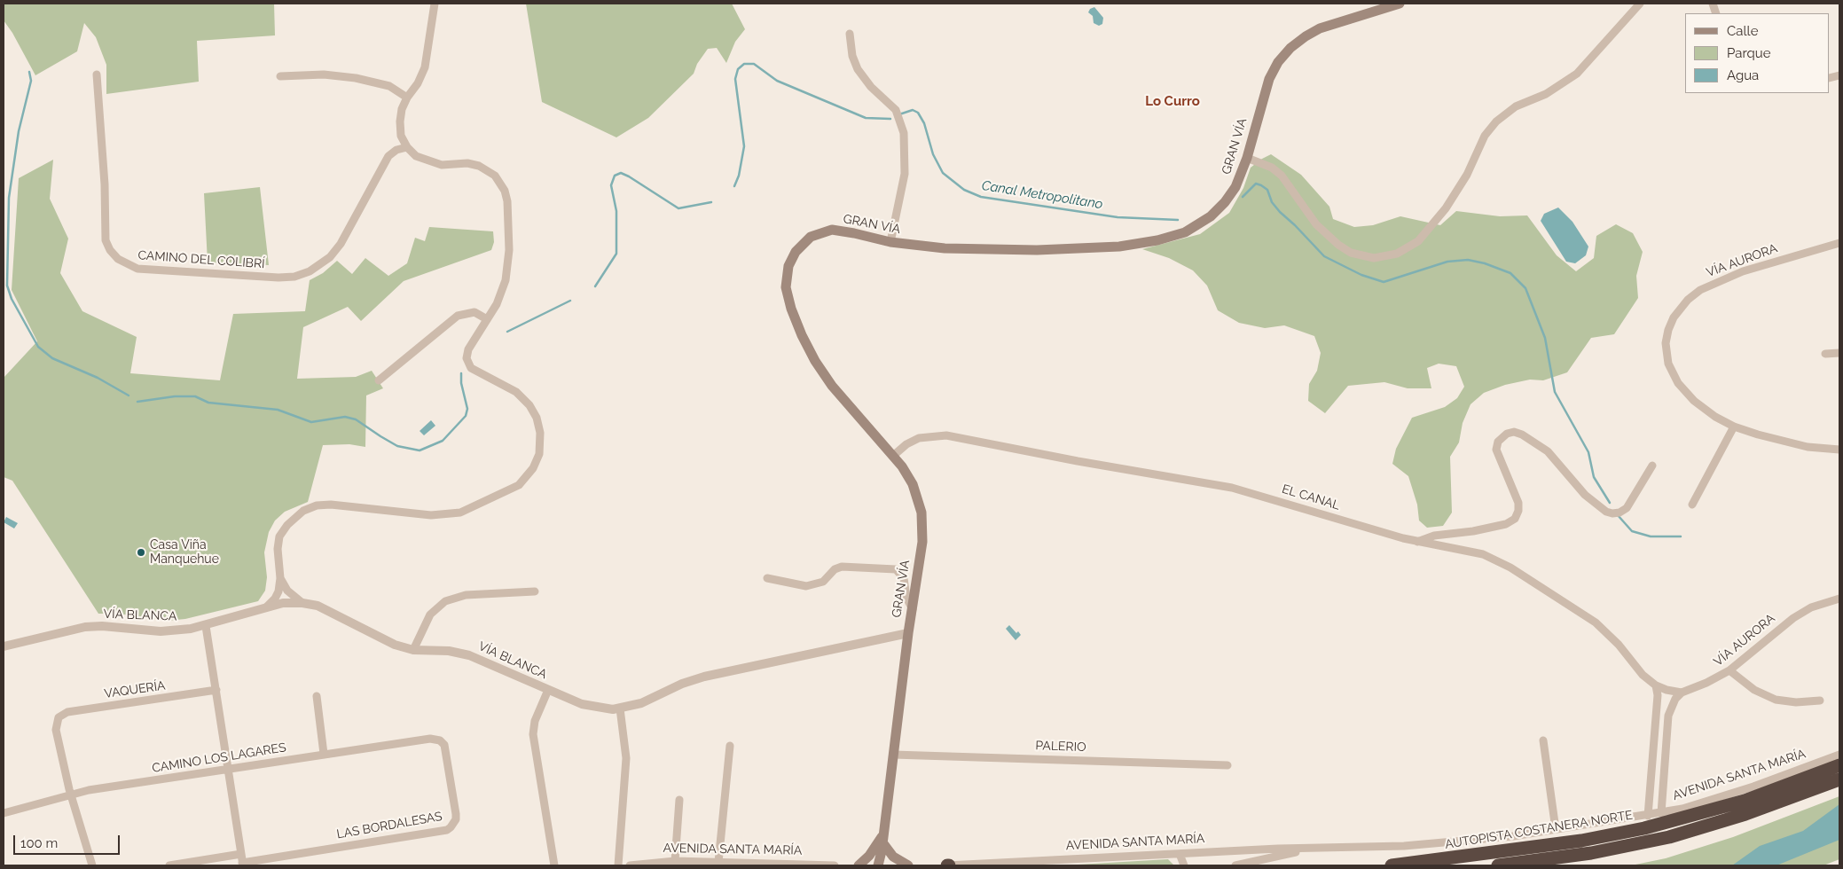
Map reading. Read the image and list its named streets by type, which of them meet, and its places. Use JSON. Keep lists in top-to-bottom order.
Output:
{
  "streets": {
    "highway": ["AUTOPISTA COSTANERA NORTE"],
    "main road": ["GRAN VÍA", "AVENIDA SANTA MARÍA"],
    "street": [
      "CAMINO DEL COLIBRÍ",
      "VÍA AURORA",
      "EL CANAL",
      "VÍA BLANCA",
      "VAQUERÍA",
      "PALERIO",
      "CAMINO LOS LAGARES",
      "LAS BORDALESAS"
    ]
  },
  "crossings": [
    ["GRAN VÍA", "EL CANAL"],
    ["GRAN VÍA", "VÍA BLANCA"],
    ["GRAN VÍA", "PALERIO"],
    ["VÍA AURORA", "EL CANAL"],
    ["VAQUERÍA", "CAMINO LOS LAGARES"],
    ["CAMINO LOS LAGARES", "LAS BORDALESAS"]
  ],
  "districts": ["Lo Curro"],
  "water": ["Canal Metropolitano"],
  "places": ["Casa Viña Manquehue"],
  "legend": ["Calle", "Parque", "Agua"],
  "scale_bar": "100 m"
}
